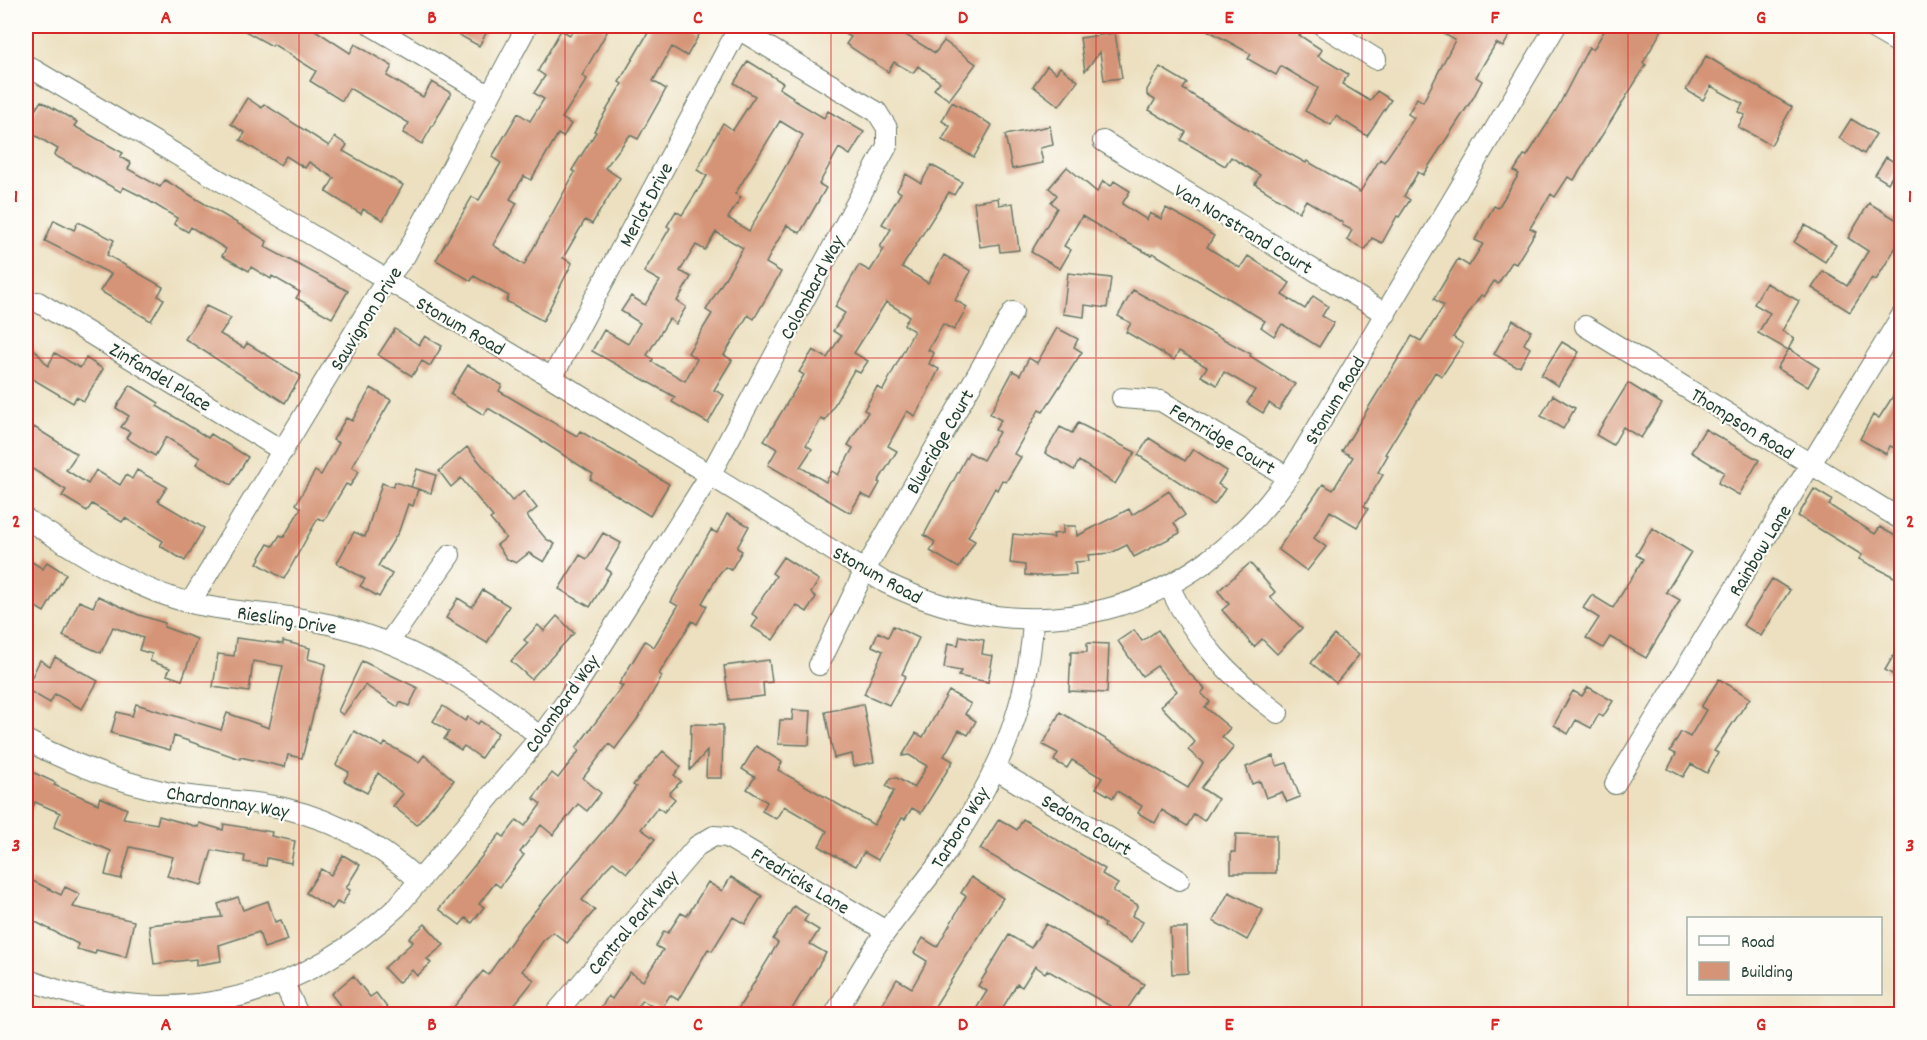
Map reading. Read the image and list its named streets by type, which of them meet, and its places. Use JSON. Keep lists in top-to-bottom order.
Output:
{
  "streets": {
    "street": [
      "Merlot Drive",
      "Van Norstrand Court",
      "Colombard Way",
      "Sauvignon Drive",
      "Stonum Road",
      "Zinfandel Place",
      "Thompson Road",
      "Fernridge Court",
      "Blueridge Court",
      "Rainbow Lane",
      "Riesling Drive",
      "Chardonnay Way",
      "Sedona Court",
      "Tarboro Way",
      "Fredricks Lane",
      "Central Park Way"
    ]
  },
  "crossings": [
    ["Merlot Drive", "Colombard Way"],
    ["Merlot Drive", "Stonum Road"],
    ["Van Norstrand Court", "Stonum Road"],
    ["Colombard Way", "Stonum Road"],
    ["Colombard Way", "Riesling Drive"],
    ["Colombard Way", "Chardonnay Way"],
    ["Sauvignon Drive", "Stonum Road"],
    ["Sauvignon Drive", "Zinfandel Place"],
    ["Sauvignon Drive", "Riesling Drive"],
    ["Stonum Road", "Fernridge Court"],
    ["Stonum Road", "Blueridge Court"],
    ["Stonum Road", "Tarboro Way"],
    ["Thompson Road", "Rainbow Lane"],
    ["Sedona Court", "Tarboro Way"],
    ["Tarboro Way", "Fredricks Lane"],
    ["Fredricks Lane", "Central Park Way"]
  ],
  "legend": ["Road", "Building"],
  "grid": {
    "columns": [
      "A",
      "B",
      "C",
      "D",
      "E",
      "F",
      "G"
    ],
    "rows": ["1", "2", "3"]
  }
}
